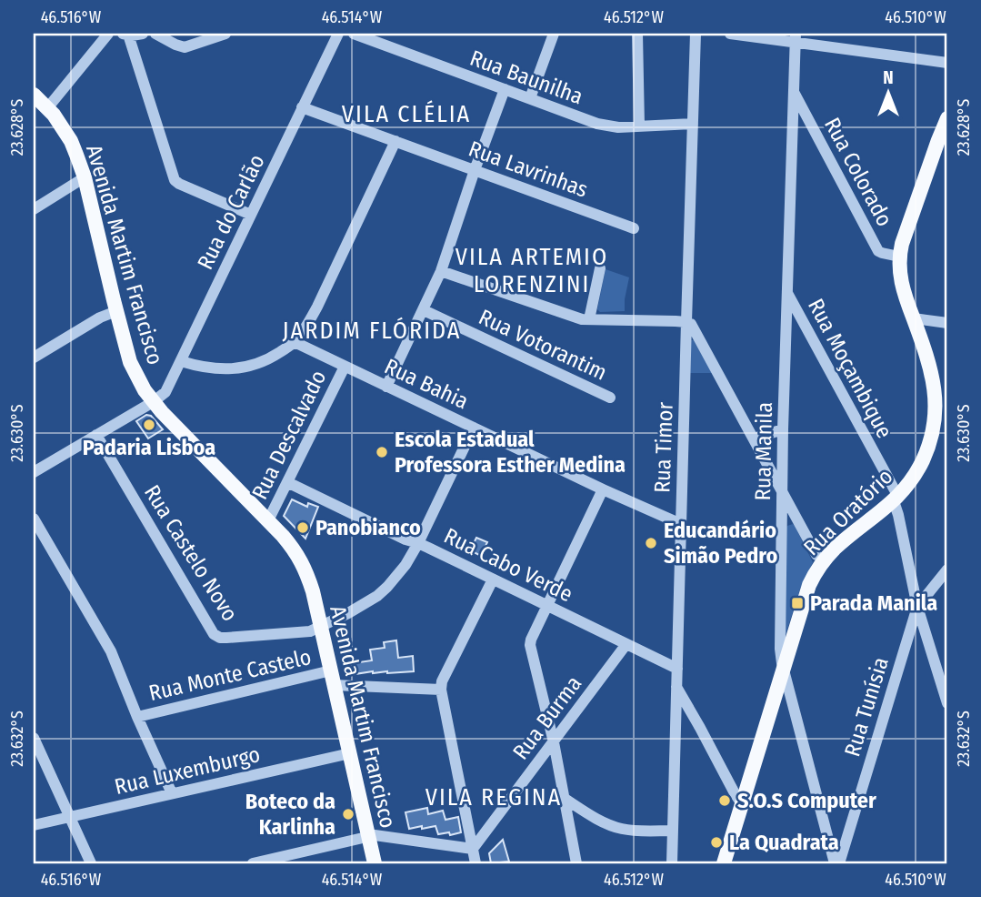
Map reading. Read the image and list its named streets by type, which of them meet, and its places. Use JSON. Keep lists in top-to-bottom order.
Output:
{
  "streets": {
    "main road": ["Avenida Martim Francisco", "Rua Oratório"],
    "street": [
      "Rua Baunilha",
      "Rua Lavrinhas",
      "Rua Colorado",
      "Rua do Carlão",
      "Rua Votorantim",
      "Rua Moçambique",
      "Rua Bahia",
      "Rua Descalvado",
      "Rua Timor",
      "Rua Manila",
      "Rua Castelo Novo",
      "Rua Cabo Verde",
      "Rua Monte Castelo",
      "Rua Tunísia",
      "Rua Burma",
      "Rua Luxemburgo"
    ]
  },
  "crossings": [
    ["Rua Baunilha", "Rua Timor"],
    ["Rua Lavrinhas", "Rua do Carlão"],
    ["Rua Colorado", "Rua Manila"],
    ["Rua Colorado", "Rua Oratório"],
    ["Rua do Carlão", "Avenida Martim Francisco"],
    ["Avenida Martim Francisco", "Rua Descalvado"],
    ["Avenida Martim Francisco", "Rua Castelo Novo"],
    ["Avenida Martim Francisco", "Rua Monte Castelo"],
    ["Avenida Martim Francisco", "Rua Luxemburgo"],
    ["Rua Moçambique", "Rua Manila"],
    ["Rua Moçambique", "Rua Oratório"],
    ["Rua Moçambique", "Rua Tunísia"],
    ["Rua Bahia", "Rua Descalvado"],
    ["Rua Bahia", "Rua Timor"],
    ["Rua Descalvado", "Rua Cabo Verde"],
    ["Rua Timor", "Rua Cabo Verde"],
    ["Rua Manila", "Rua Oratório"],
    ["Rua Cabo Verde", "Rua Burma"],
    ["Rua Monte Castelo", "Rua Luxemburgo"]
  ],
  "districts": [
    "VILA CLÉLIA",
    "VILA ARTEMIO LORENZINI",
    "JARDIM FLÓRIDA",
    "VILA REGINA"
  ],
  "places": {
    "other": [
      "Padaria Lisboa",
      "Escola Estadual Professora Esther Medina",
      "Panobianco",
      "Educandário Simão Pedro",
      "S.O.S Computer",
      "Boteco da Karlinha",
      "La Quadrata"
    ],
    "transit": ["Parada Manila"]
  },
  "north": "top",
  "coordinates": [
    "46.516°W",
    "46.514°W",
    "46.512°W",
    "46.510°W",
    "23.628°S",
    "23.630°S",
    "23.632°S"
  ]
}
